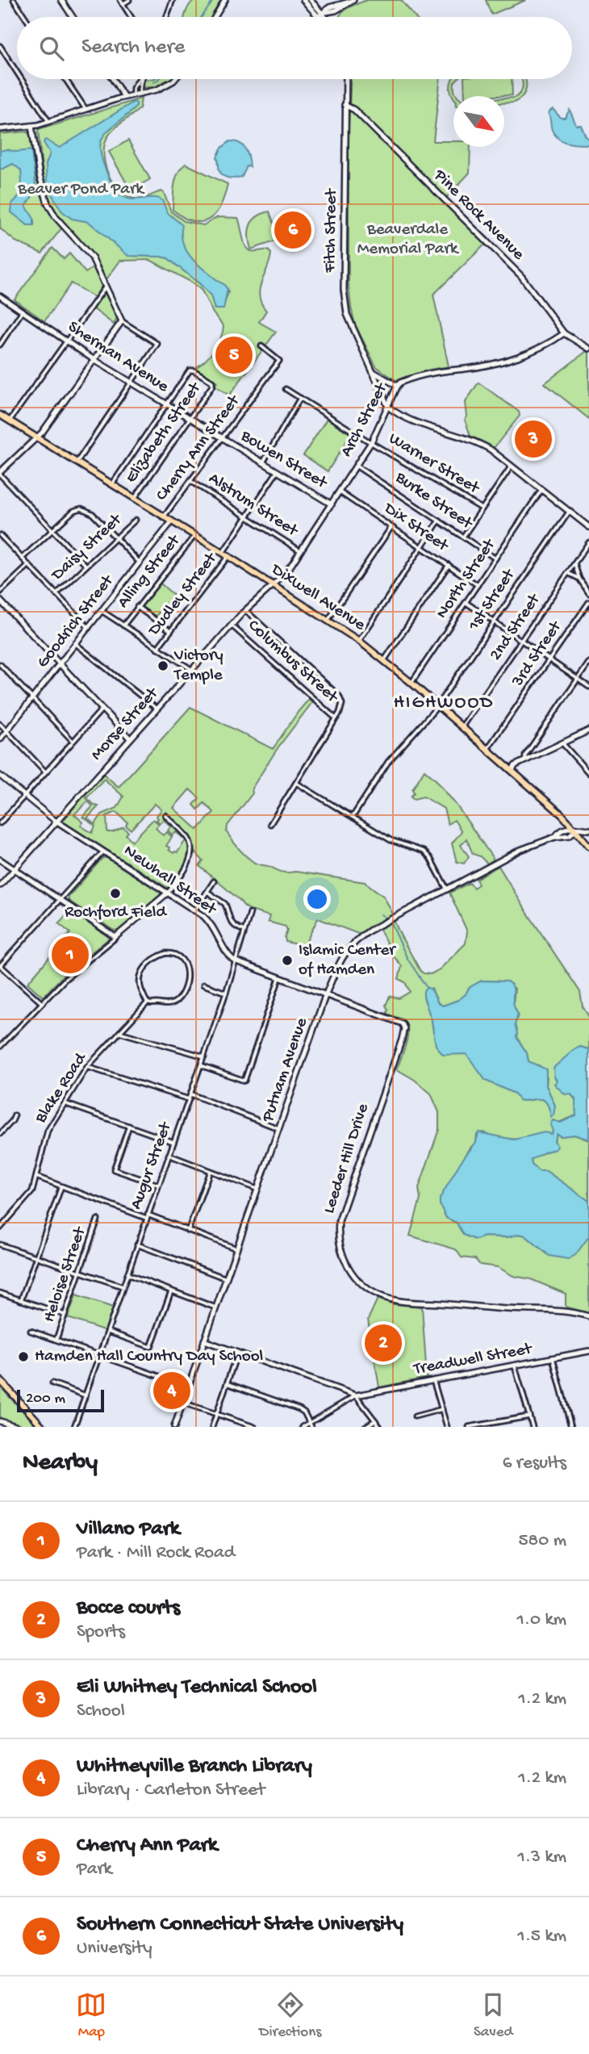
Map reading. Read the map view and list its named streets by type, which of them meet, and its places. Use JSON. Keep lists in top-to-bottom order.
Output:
{
  "streets": {
    "main road": ["Dixwell Avenue"],
    "street": [
      "Pine Rock Avenue",
      "Fitch Street",
      "Sherman Avenue",
      "Arch Street",
      "Elizabeth Street",
      "Cherry Ann Street",
      "Bowen Street",
      "Warner Street",
      "Burke Street",
      "Alstrum Street",
      "Dix Street",
      "Daisy Street",
      "Alling Street",
      "North Street",
      "Dudley Street",
      "1st Street",
      "Goodrich Street",
      "2nd Street",
      "3rd Street",
      "Columbus Street",
      "Morse Street",
      "Newhall Street",
      "Putnam Avenue",
      "Blake Road",
      "Leeder Hill Drive",
      "Augur Street",
      "Heloise Street",
      "Treadwell Street"
    ]
  },
  "crossings": [
    ["Pine Rock Avenue", "Fitch Street"],
    ["Pine Rock Avenue", "Arch Street"],
    ["Fitch Street", "Arch Street"],
    ["Sherman Avenue", "Elizabeth Street"],
    ["Sherman Avenue", "Cherry Ann Street"],
    ["Sherman Avenue", "Bowen Street"],
    ["Arch Street", "Bowen Street"],
    ["Arch Street", "Warner Street"],
    ["Arch Street", "Burke Street"],
    ["Arch Street", "Alstrum Street"],
    ["Arch Street", "Dix Street"],
    ["Arch Street", "Dixwell Avenue"],
    ["Arch Street", "Morse Street"],
    ["Elizabeth Street", "Dixwell Avenue"],
    ["Cherry Ann Street", "Bowen Street"],
    ["Cherry Ann Street", "Alstrum Street"],
    ["Cherry Ann Street", "Dixwell Avenue"],
    ["Burke Street", "North Street"],
    ["Dix Street", "North Street"],
    ["Alling Street", "Dixwell Avenue"],
    ["North Street", "Dixwell Avenue"],
    ["Dudley Street", "Dixwell Avenue"],
    ["Dixwell Avenue", "1st Street"],
    ["Dixwell Avenue", "Goodrich Street"],
    ["Dixwell Avenue", "2nd Street"],
    ["Dixwell Avenue", "3rd Street"],
    ["Dixwell Avenue", "Morse Street"],
    ["Dixwell Avenue", "Putnam Avenue"],
    ["Columbus Street", "Morse Street"],
    ["Morse Street", "Newhall Street"],
    ["Newhall Street", "Augur Street"],
    ["Putnam Avenue", "Leeder Hill Drive"]
  ],
  "districts": ["HIGHWOOD"],
  "parks": ["Beaver Pond Park", "Beaverdale Memorial Park"],
  "places": [
    "Victory Temple",
    "Rochford Field",
    "Islamic Center of Hamden",
    "Hamden Hall Country Day School"
  ],
  "scale_bar": "200 m",
  "north": "bottom right",
  "page": {
    "search": "Search here",
    "pins": [
      "6",
      "5",
      "3",
      "1",
      "2",
      "4"
    ],
    "scale": "200 m",
    "heading": ["Nearby", "6 results"],
    "list": [
      {
        "mark": "1",
        "name": "Villano Park",
        "note": "Park · Mill Rock Road",
        "value": "580 m"
      },
      {
        "mark": "2",
        "name": "Bocce courts",
        "note": "Sports",
        "value": "1.0 km"
      },
      {
        "mark": "3",
        "name": "Eli Whitney Technical School",
        "note": "School",
        "value": "1.2 km"
      },
      {
        "mark": "4",
        "name": "Whitneyville Branch Library",
        "note": "Library · Carleton Street",
        "value": "1.2 km"
      },
      {
        "mark": "5",
        "name": "Cherry Ann Park",
        "note": "Park",
        "value": "1.3 km"
      },
      {
        "mark": "6",
        "name": "Southern Connecticut State University",
        "note": "University",
        "value": "1.5 km"
      }
    ],
    "nav": ["Map", "Directions", "Saved"]
  }
}
